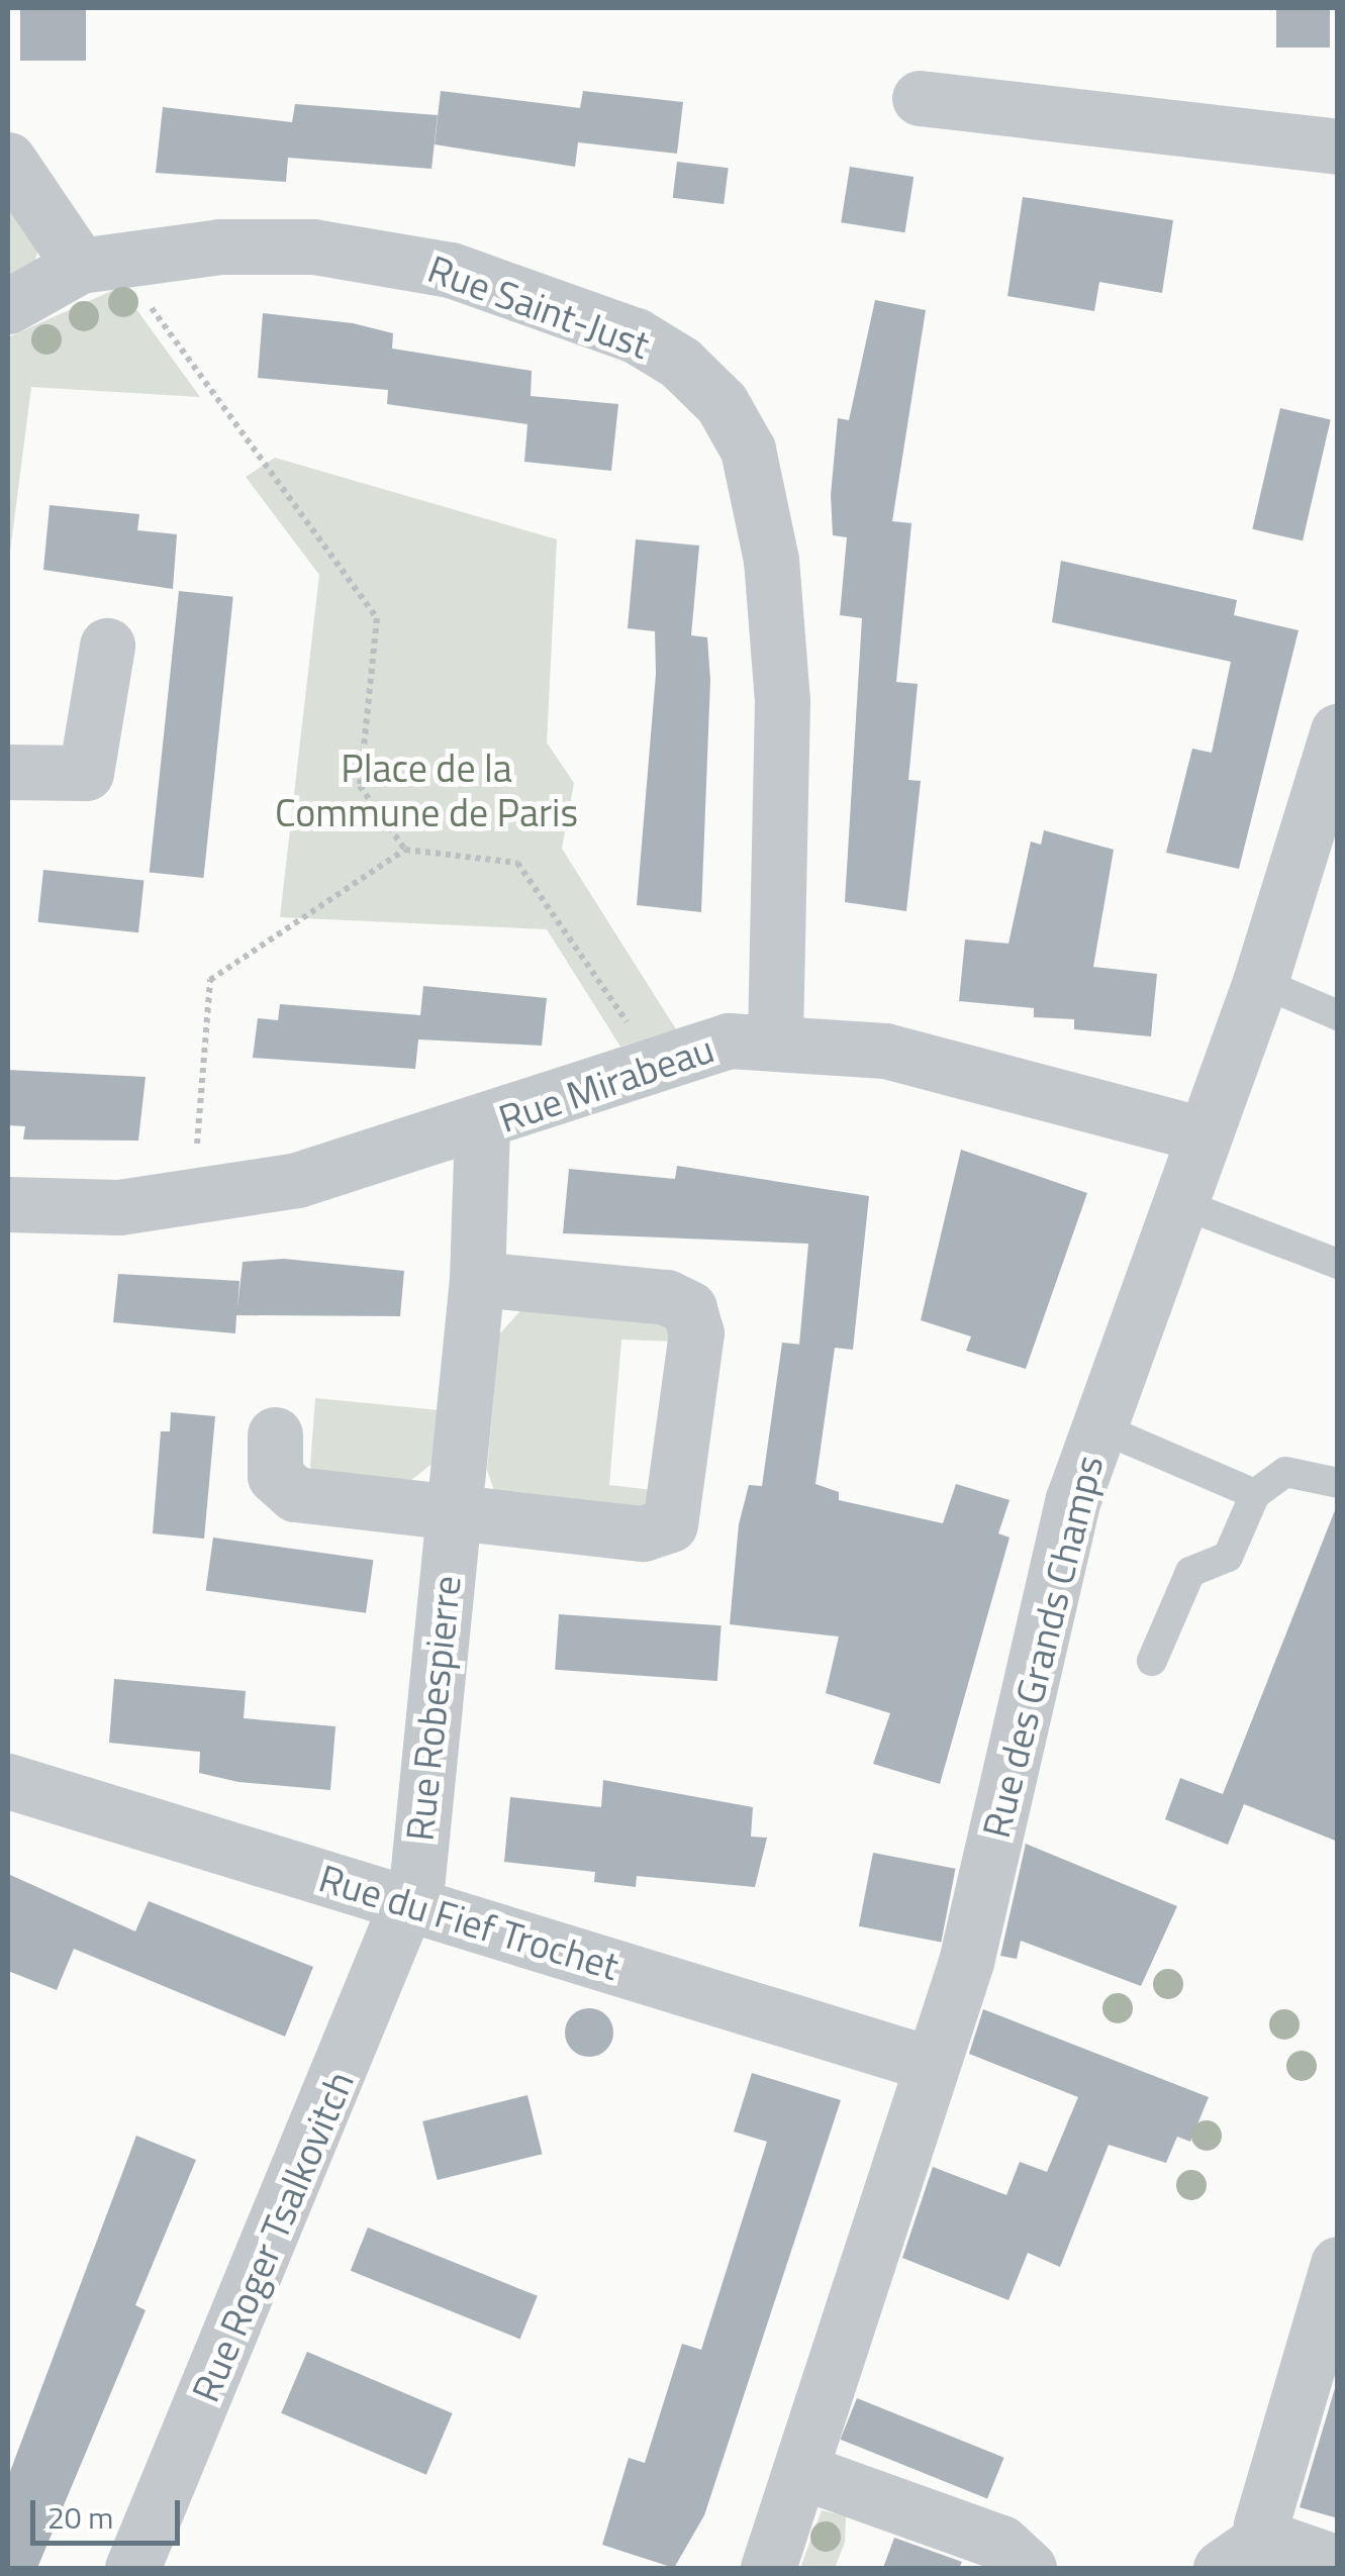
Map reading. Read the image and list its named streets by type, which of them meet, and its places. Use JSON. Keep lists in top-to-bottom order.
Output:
{
  "streets": {
    "street": [
      "Rue Saint-Just",
      "Rue Mirabeau",
      "Rue des Grands Champs",
      "Rue Robespierre",
      "Rue du Fief Trochet",
      "Rue Roger Tsalkovitch"
    ]
  },
  "crossings": [
    ["Rue Saint-Just", "Rue Mirabeau"],
    ["Rue Mirabeau", "Rue des Grands Champs"],
    ["Rue Mirabeau", "Rue Robespierre"],
    ["Rue des Grands Champs", "Rue du Fief Trochet"],
    ["Rue Robespierre", "Rue du Fief Trochet"],
    ["Rue Robespierre", "Rue Roger Tsalkovitch"],
    ["Rue du Fief Trochet", "Rue Roger Tsalkovitch"]
  ],
  "parks": ["Place de la Commune de Paris"],
  "scale_bar": "20 m"
}
